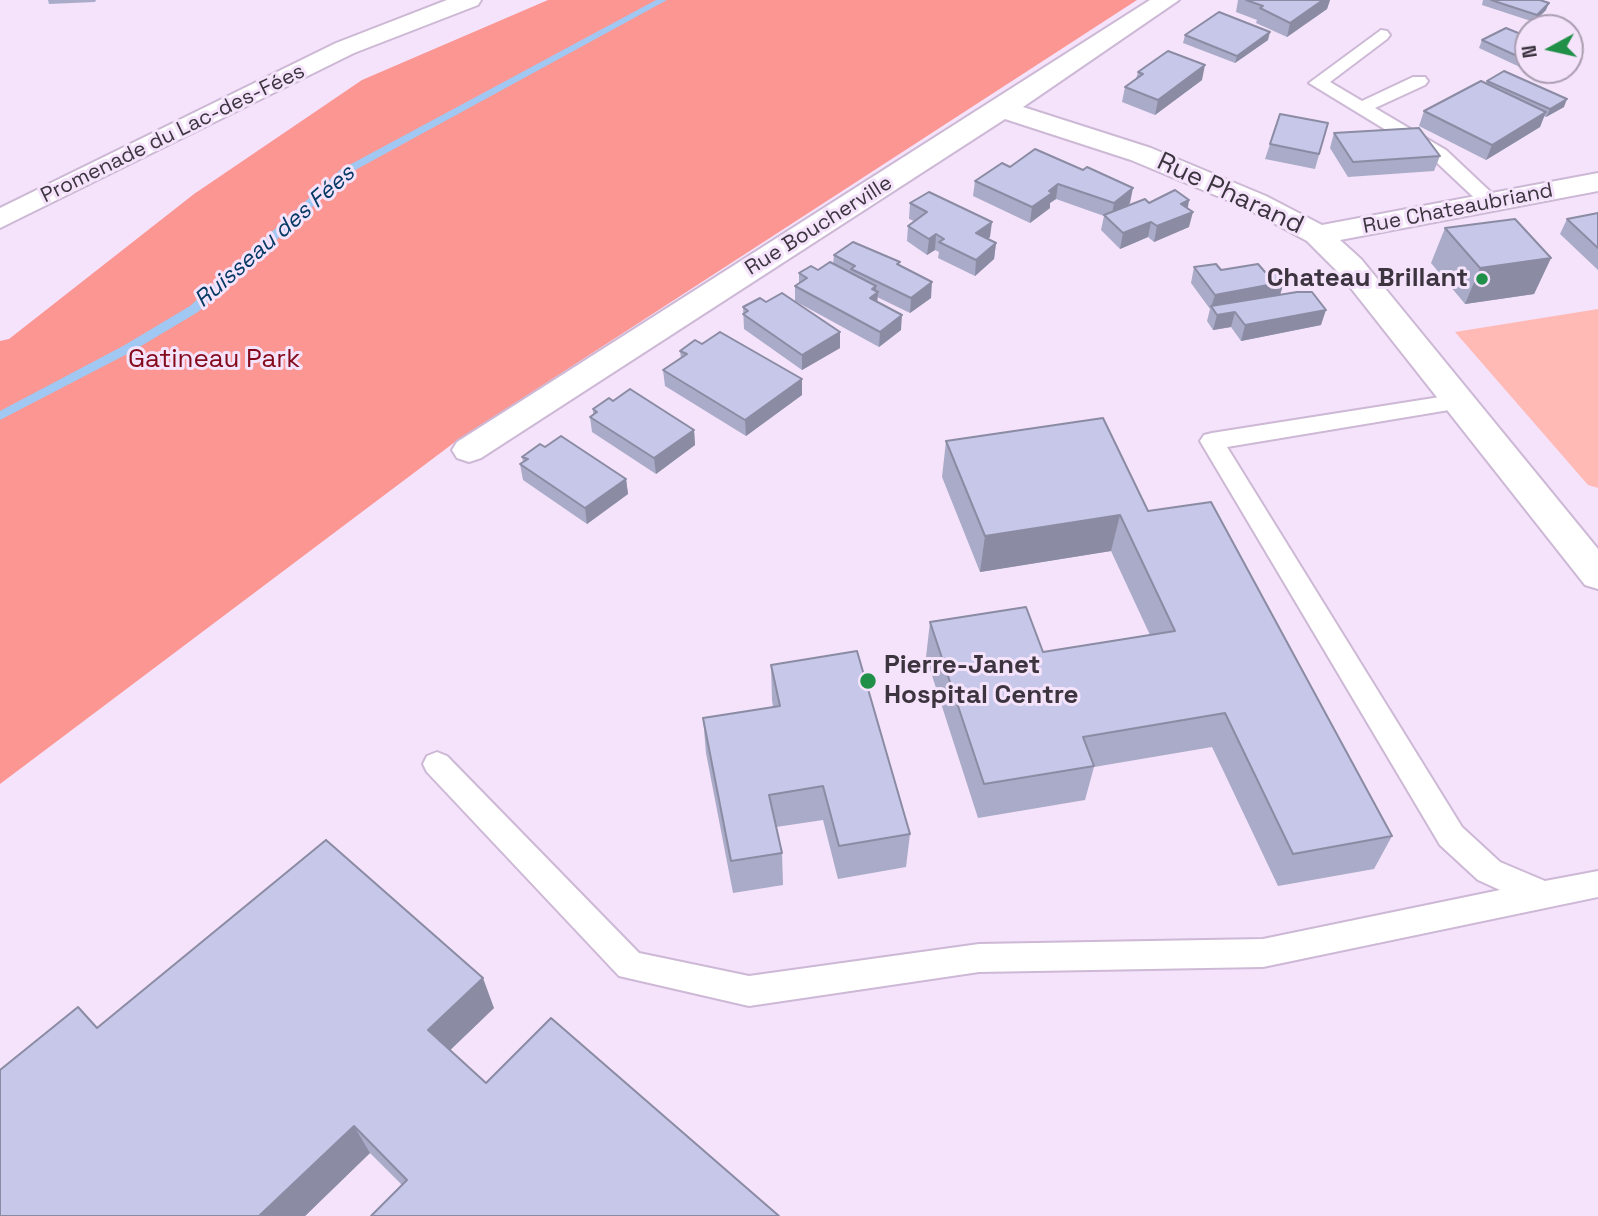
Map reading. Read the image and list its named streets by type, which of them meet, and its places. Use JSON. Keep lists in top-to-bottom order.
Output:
{
  "streets": {
    "street": [
      "Promenade du Lac-des-Fées",
      "Rue Pharand",
      "Rue Chateaubriand",
      "Rue Boucherville"
    ]
  },
  "crossings": [
    ["Rue Pharand", "Rue Chateaubriand"],
    ["Rue Pharand", "Rue Boucherville"]
  ],
  "water": ["Ruisseau des Fées"],
  "parks": ["Gatineau Park"],
  "places": ["Chateau Brillant", "Pierre-Janet Hospital Centre"],
  "north": "left"
}
